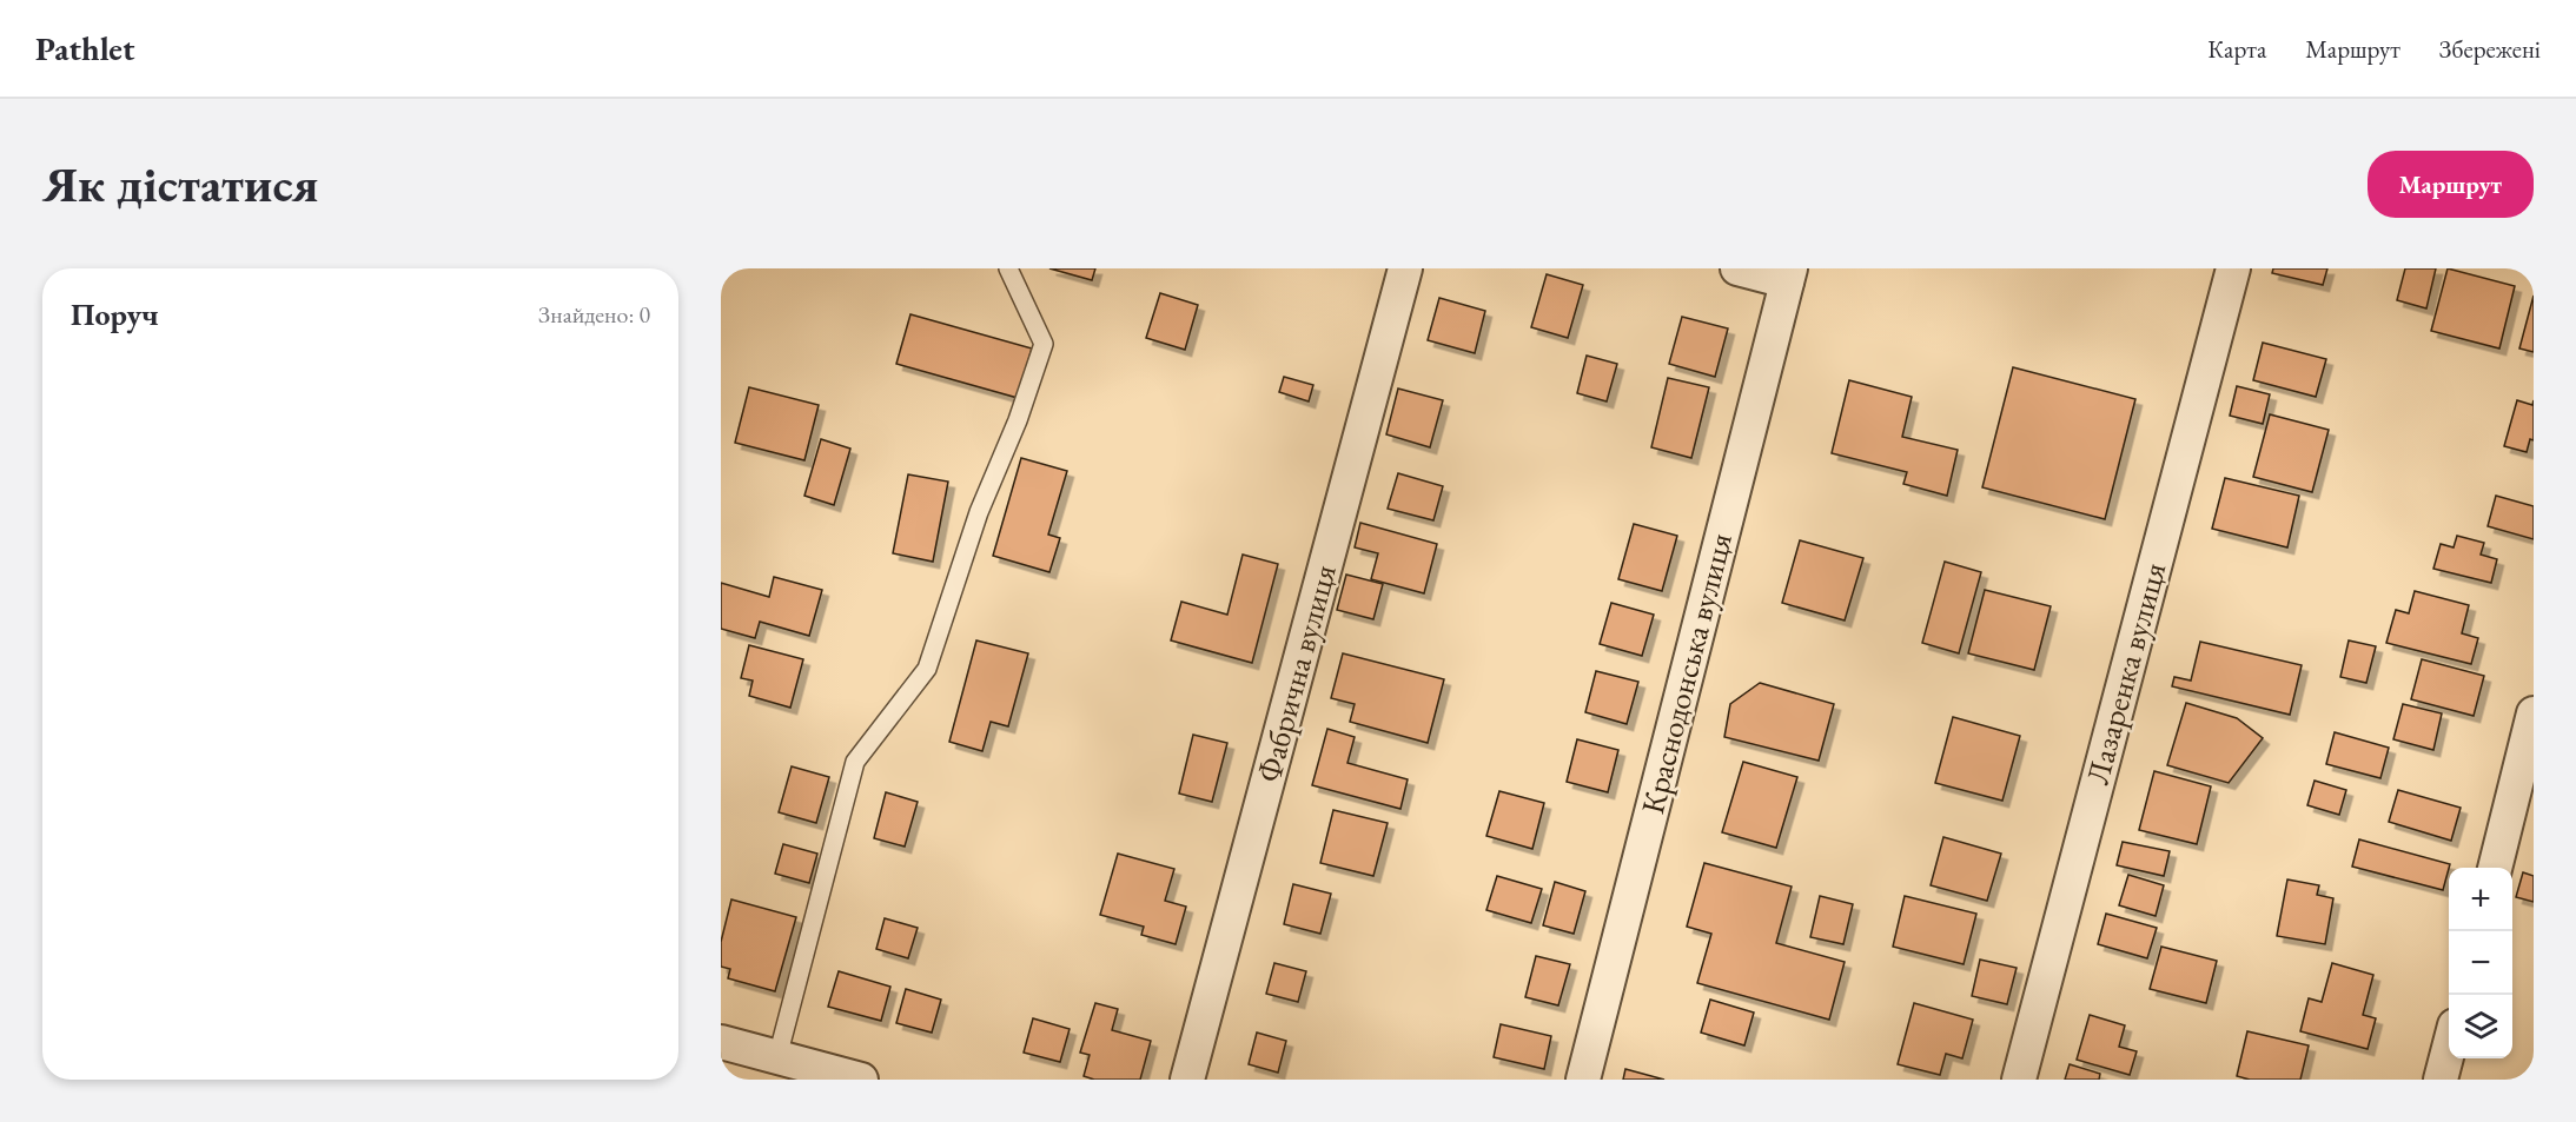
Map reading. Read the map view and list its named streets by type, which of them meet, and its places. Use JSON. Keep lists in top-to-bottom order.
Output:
{
  "streets": {
    "street": ["Фабрична вулиця", "Краснодонська вулиця", "Лазаренка вулиця"]
  },
  "page": {
    "header": "Pathlet",
    "nav": ["Карта", "Маршрут", "Збережені"],
    "buttons": "Маршрут",
    "title": "Як дістатися",
    "heading": ["Поруч", "Знайдено: 0"],
    "map_buttons": ["+", "−"]
  }
}
